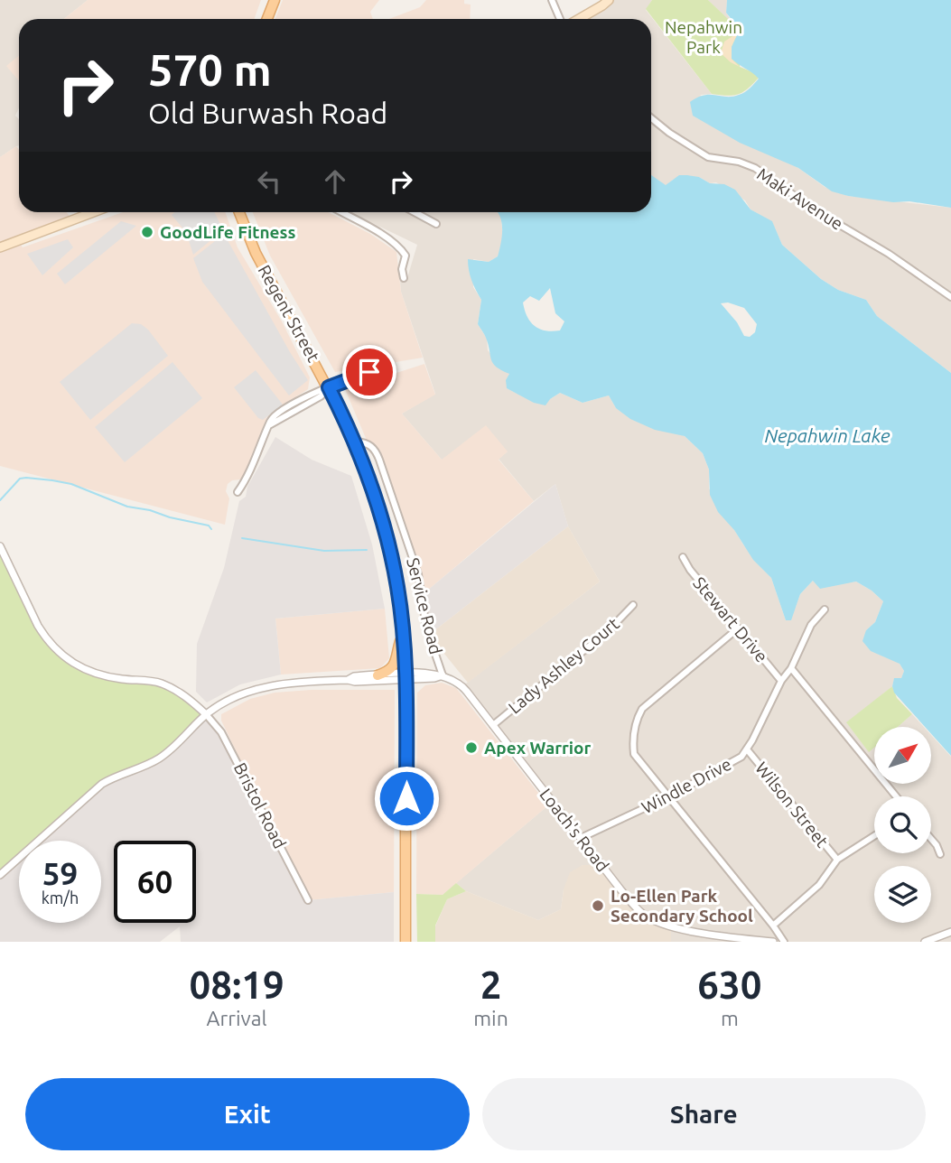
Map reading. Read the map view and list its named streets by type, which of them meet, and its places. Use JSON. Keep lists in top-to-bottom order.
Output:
{
  "streets": {
    "main road": ["Regent Street"],
    "street": [
      "Maki Avenue",
      "Service Road",
      "Stewart Drive",
      "Lady Ashley Court",
      "Windle Drive",
      "Wilson Street",
      "Bristol Road",
      "Loach's Road"
    ]
  },
  "crossings": [
    ["Regent Street", "Service Road"],
    ["Service Road", "Loach's Road"],
    ["Stewart Drive", "Windle Drive"],
    ["Lady Ashley Court", "Loach's Road"],
    ["Windle Drive", "Wilson Street"],
    ["Windle Drive", "Loach's Road"]
  ],
  "water": ["Nepahwin Lake"],
  "parks": ["Nepahwin Park"],
  "places": ["GoodLife Fitness", "Apex Warrior", "Lo-Ellen Park Secondary School"],
  "north": "top right",
  "page": {
    "turn": ["570 m", "Old Burwash Road"],
    "speed": "59 km/h",
    "limit": "60",
    "eta": [
      "08:19",
      "Arrival",
      "2",
      "min",
      "630",
      "m"
    ],
    "buttons": ["Exit", "Share"]
  }
}
